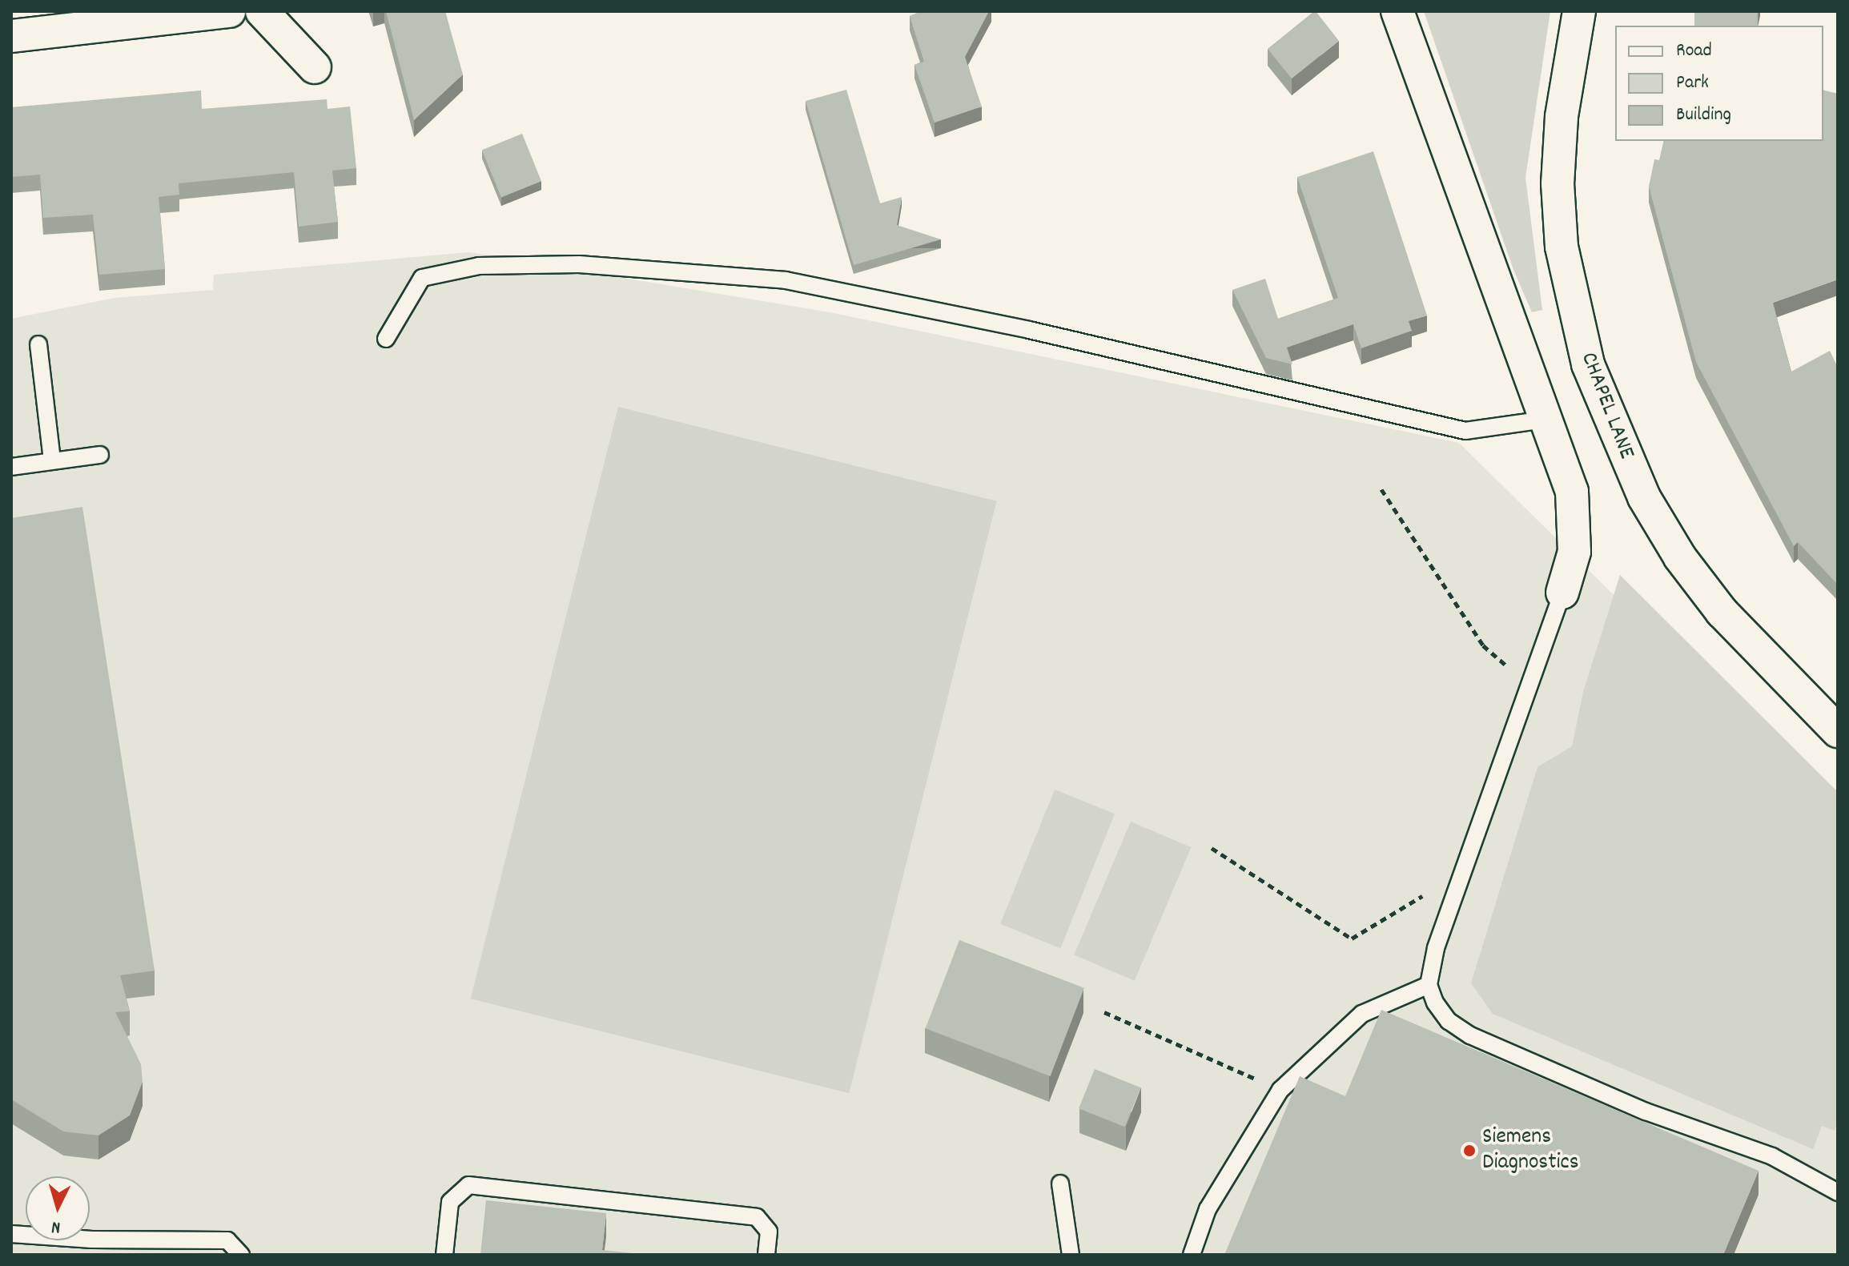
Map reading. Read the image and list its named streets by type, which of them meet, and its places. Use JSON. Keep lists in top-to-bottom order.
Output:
{
  "streets": {
    "street": ["CHAPEL LANE"]
  },
  "places": ["Siemens Diagnostics"],
  "legend": ["Road", "Park", "Building"],
  "north": "bottom"
}
